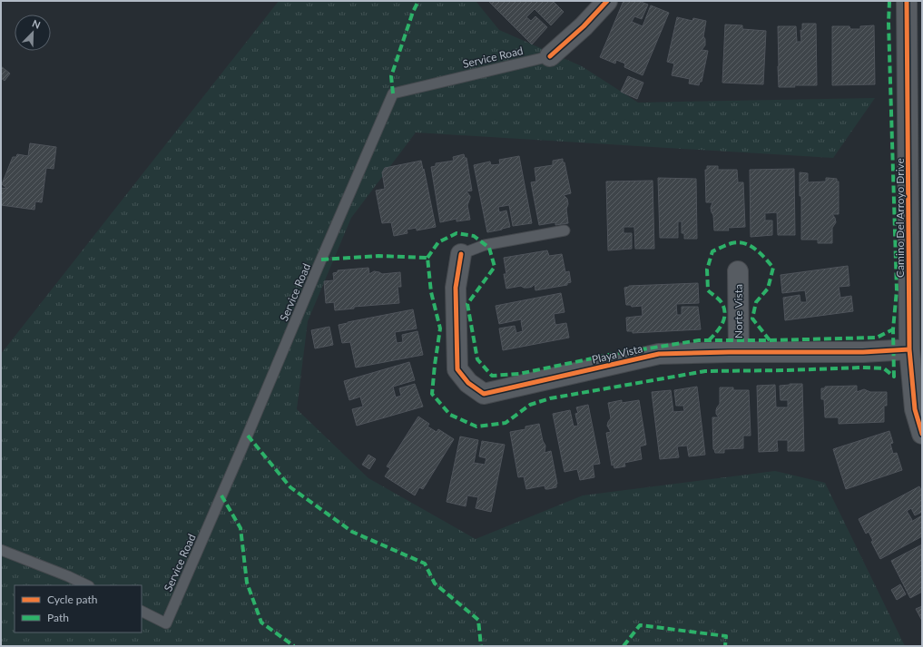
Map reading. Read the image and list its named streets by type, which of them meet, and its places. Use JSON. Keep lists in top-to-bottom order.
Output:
{
  "streets": {
    "street": ["Camino Del Arroyo Drive", "Norte Vista", "Playa Vista"],
    "lane": ["Service Road"]
  },
  "crossings": [
    ["Camino Del Arroyo Drive", "Playa Vista"],
    ["Norte Vista", "Playa Vista"]
  ],
  "legend": ["Cycle path", "Path"],
  "north": "top right"
}
